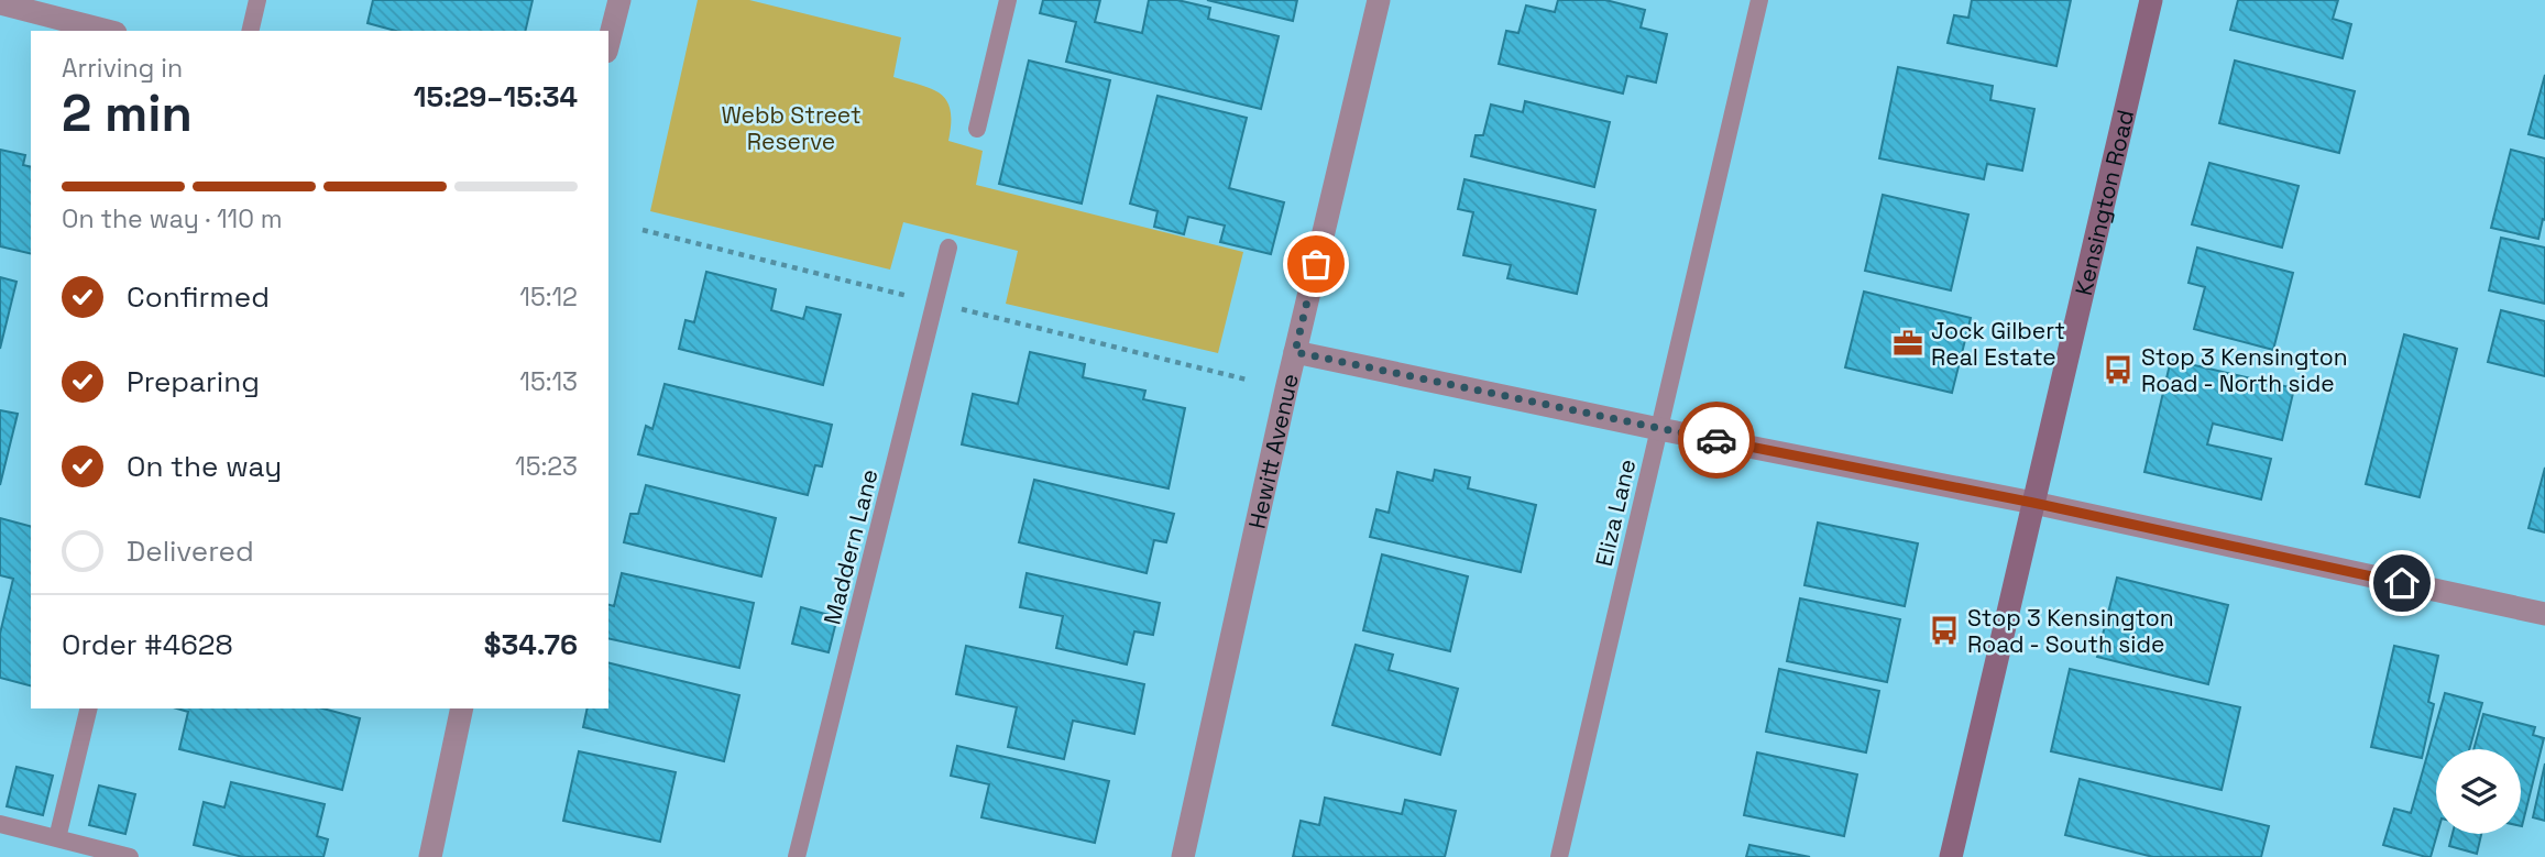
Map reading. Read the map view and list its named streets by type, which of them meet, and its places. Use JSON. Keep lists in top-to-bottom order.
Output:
{
  "streets": {
    "main road": ["Kensington Road"],
    "street": ["Hewitt Avenue"],
    "lane": ["Eliza Lane", "Maddern Lane"]
  },
  "parks": ["Webb Street Reserve"],
  "places": {
    "office": ["Jock Gilbert Real Estate"],
    "bus stop": ["Stop 3 Kensington Road - North side", "Stop 3 Kensington Road - South side"]
  },
  "page": {
    "heading": ["2 min", "Arriving in", "15:29–15:34"],
    "panel": ["Order #4628", "$34.76"],
    "bar": "On the way · 110 m",
    "list": [
      ["Confirmed", "15:12"],
      ["Preparing", "15:13"],
      ["On the way", "15:23"],
      "Delivered"
    ]
  }
}
